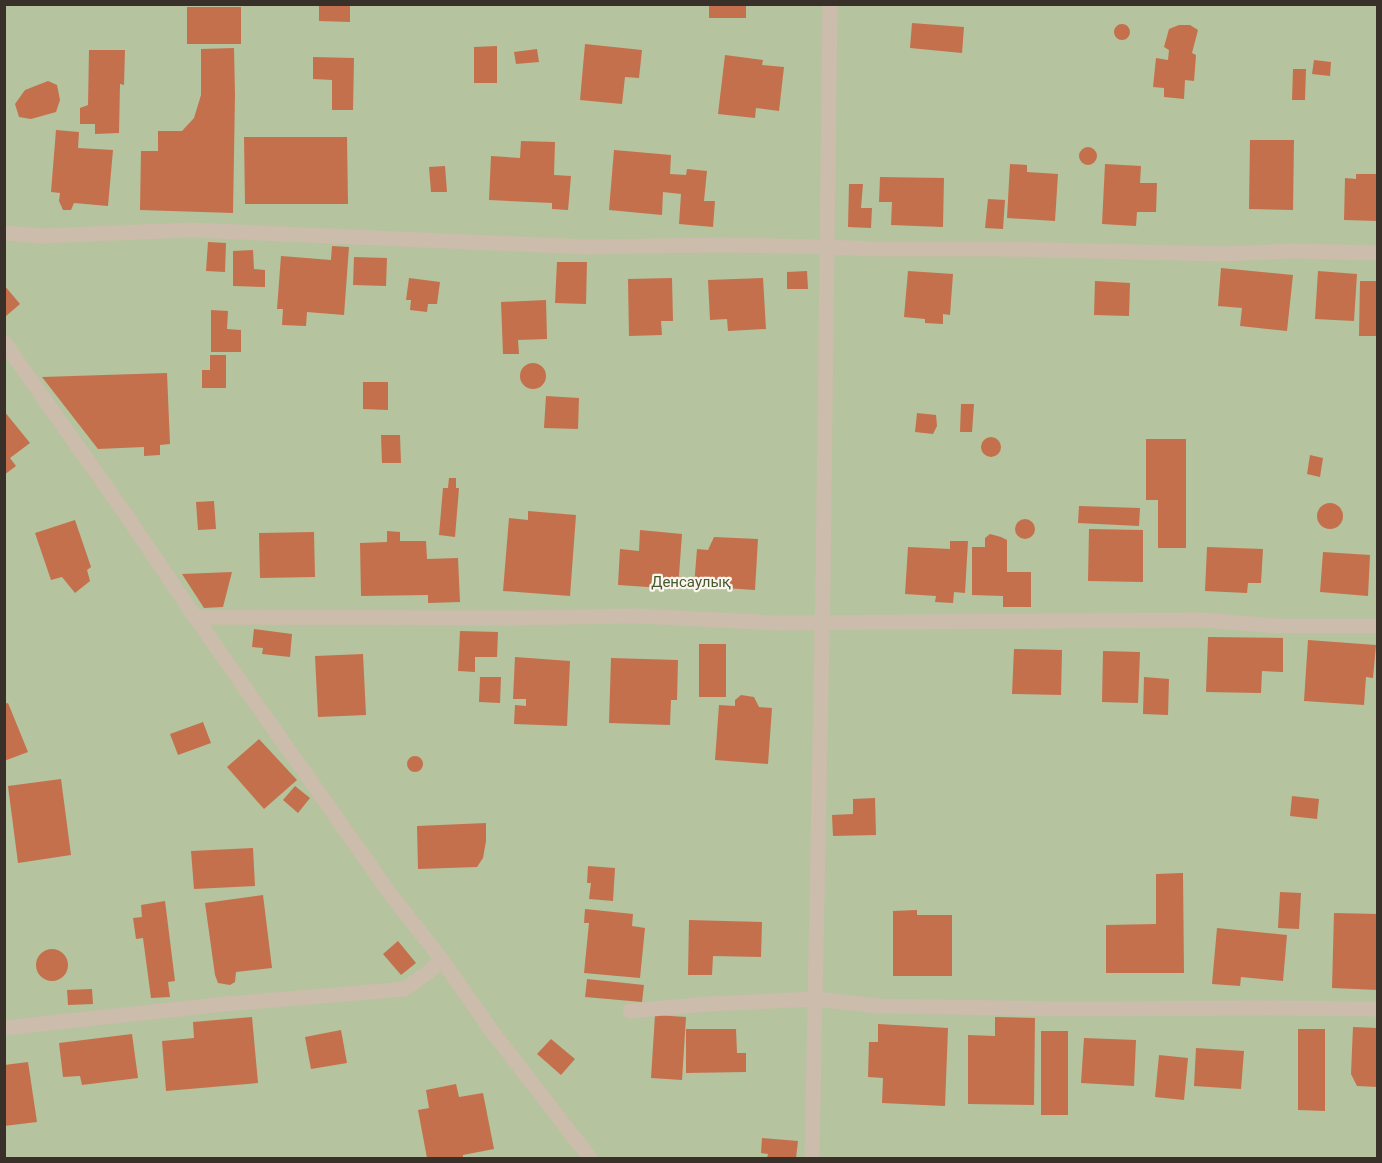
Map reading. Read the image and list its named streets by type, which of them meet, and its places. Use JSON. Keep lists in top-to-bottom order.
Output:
{
  "parks": ["Денсаулық"]
}
